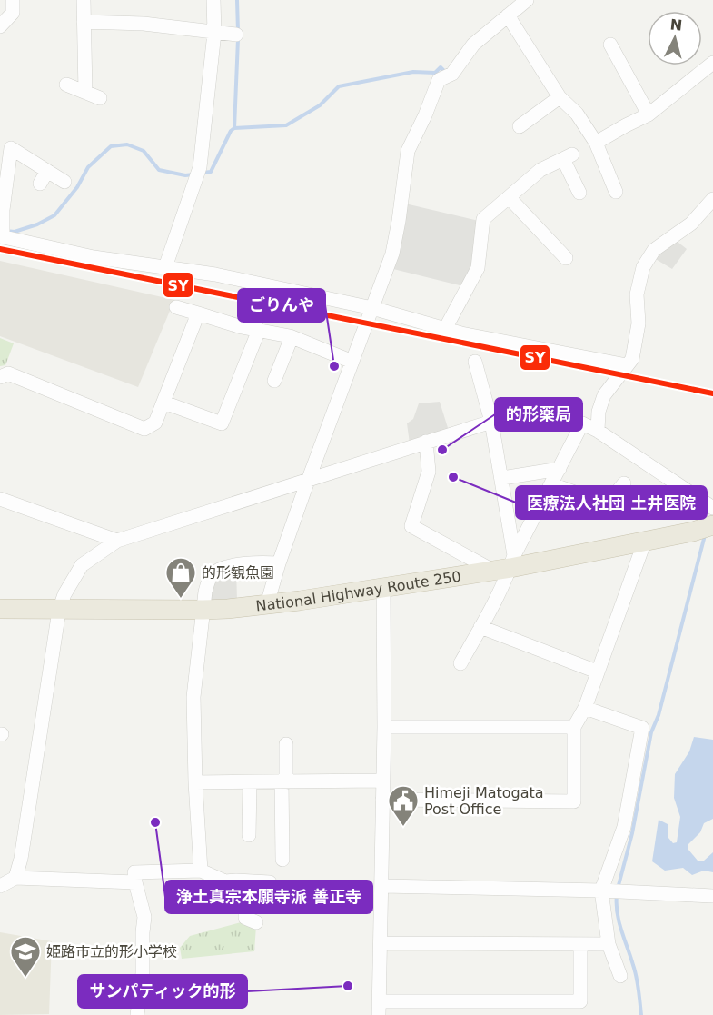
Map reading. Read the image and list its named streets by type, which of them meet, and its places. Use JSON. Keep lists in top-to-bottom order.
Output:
{
  "streets": {
    "highway": ["National Highway Route 250"]
  },
  "places": {
    "other": [
      "ごりんや",
      "的形薬局",
      "医療法人社団 土井医院",
      "浄土真宗本願寺派 善正寺",
      "サンパティック的形"
    ],
    "shop": ["的形観魚園"],
    "public building": ["Himeji Matogata Post Office"],
    "school or university": ["姫路市立的形小学校"]
  },
  "lines": ["transit line SY"],
  "north": "top"
}
